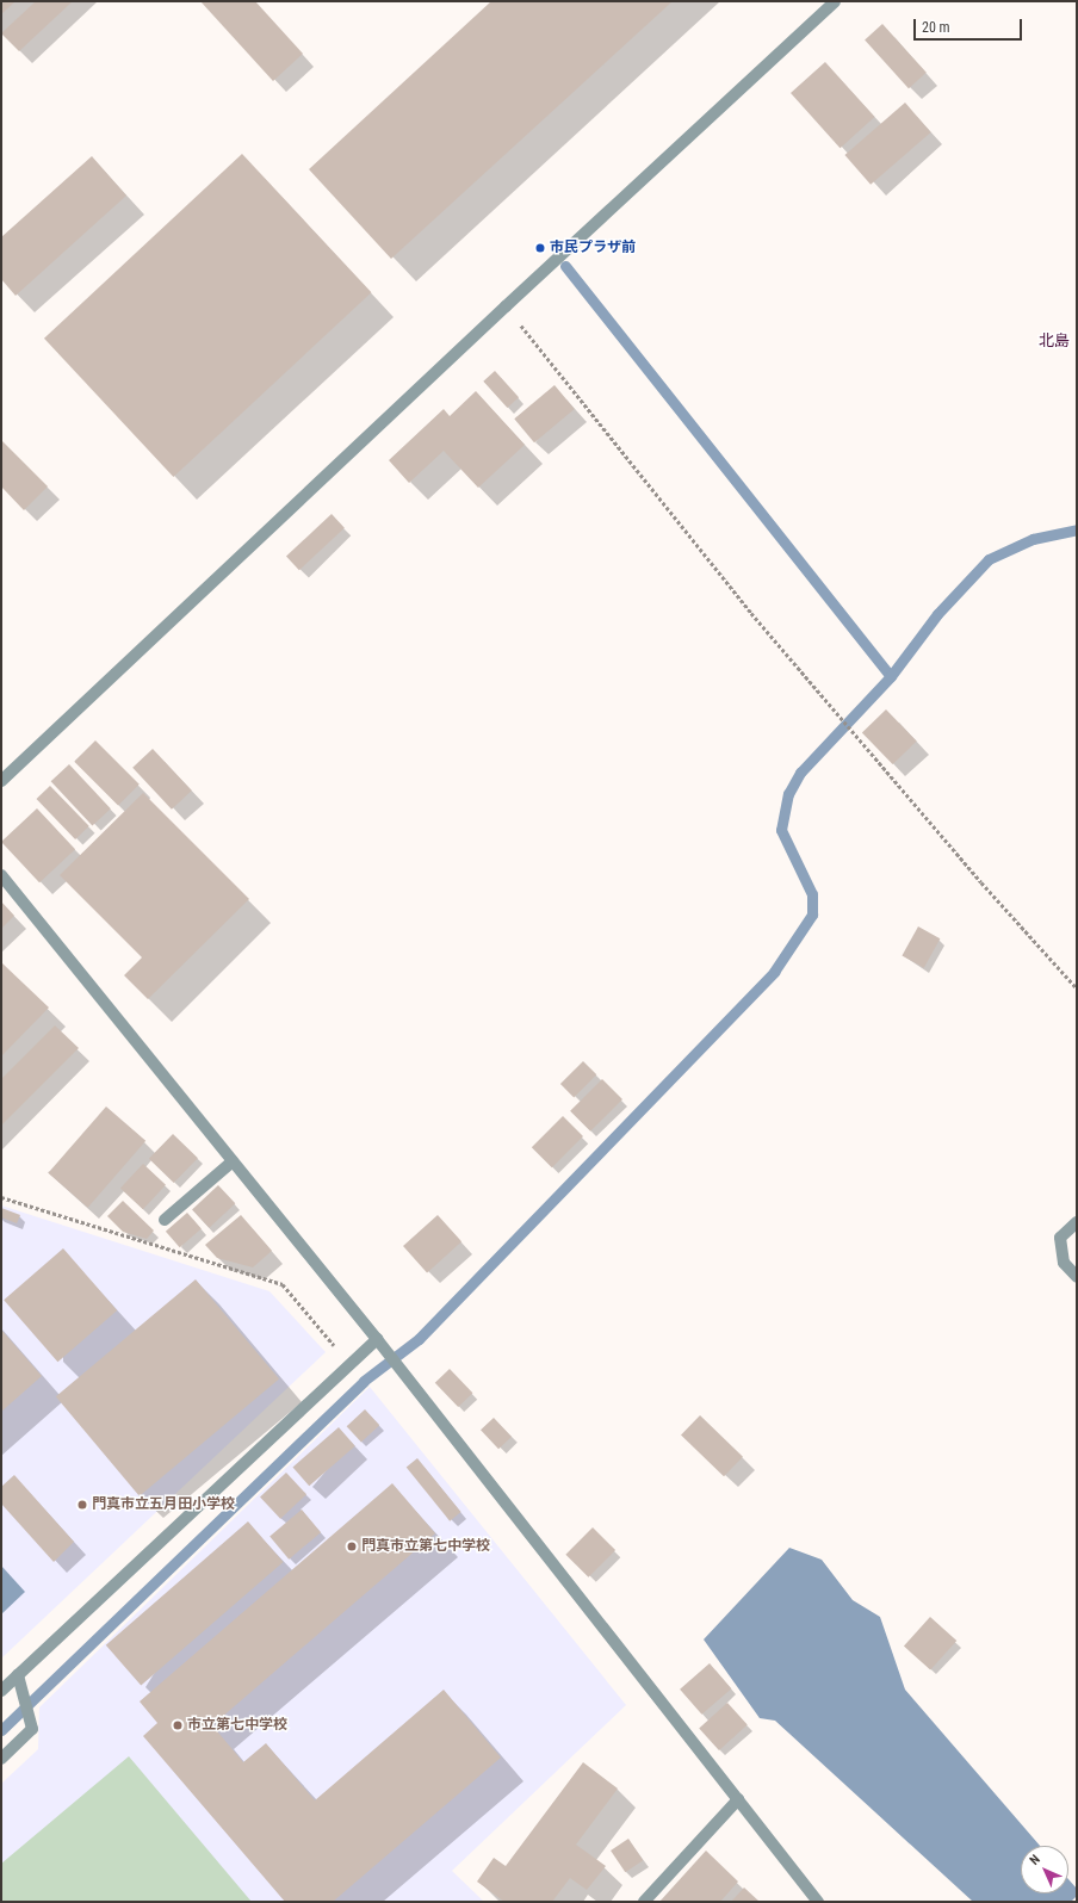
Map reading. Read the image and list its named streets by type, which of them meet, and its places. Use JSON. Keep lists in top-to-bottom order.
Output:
{
  "districts": ["北島"],
  "places": [
    "市民プラザ前",
    "門真市立五月田小学校",
    "門真市立第七中学校",
    "市立第七中学校"
  ],
  "scale_bar": "20 m",
  "north": "top left"
}
